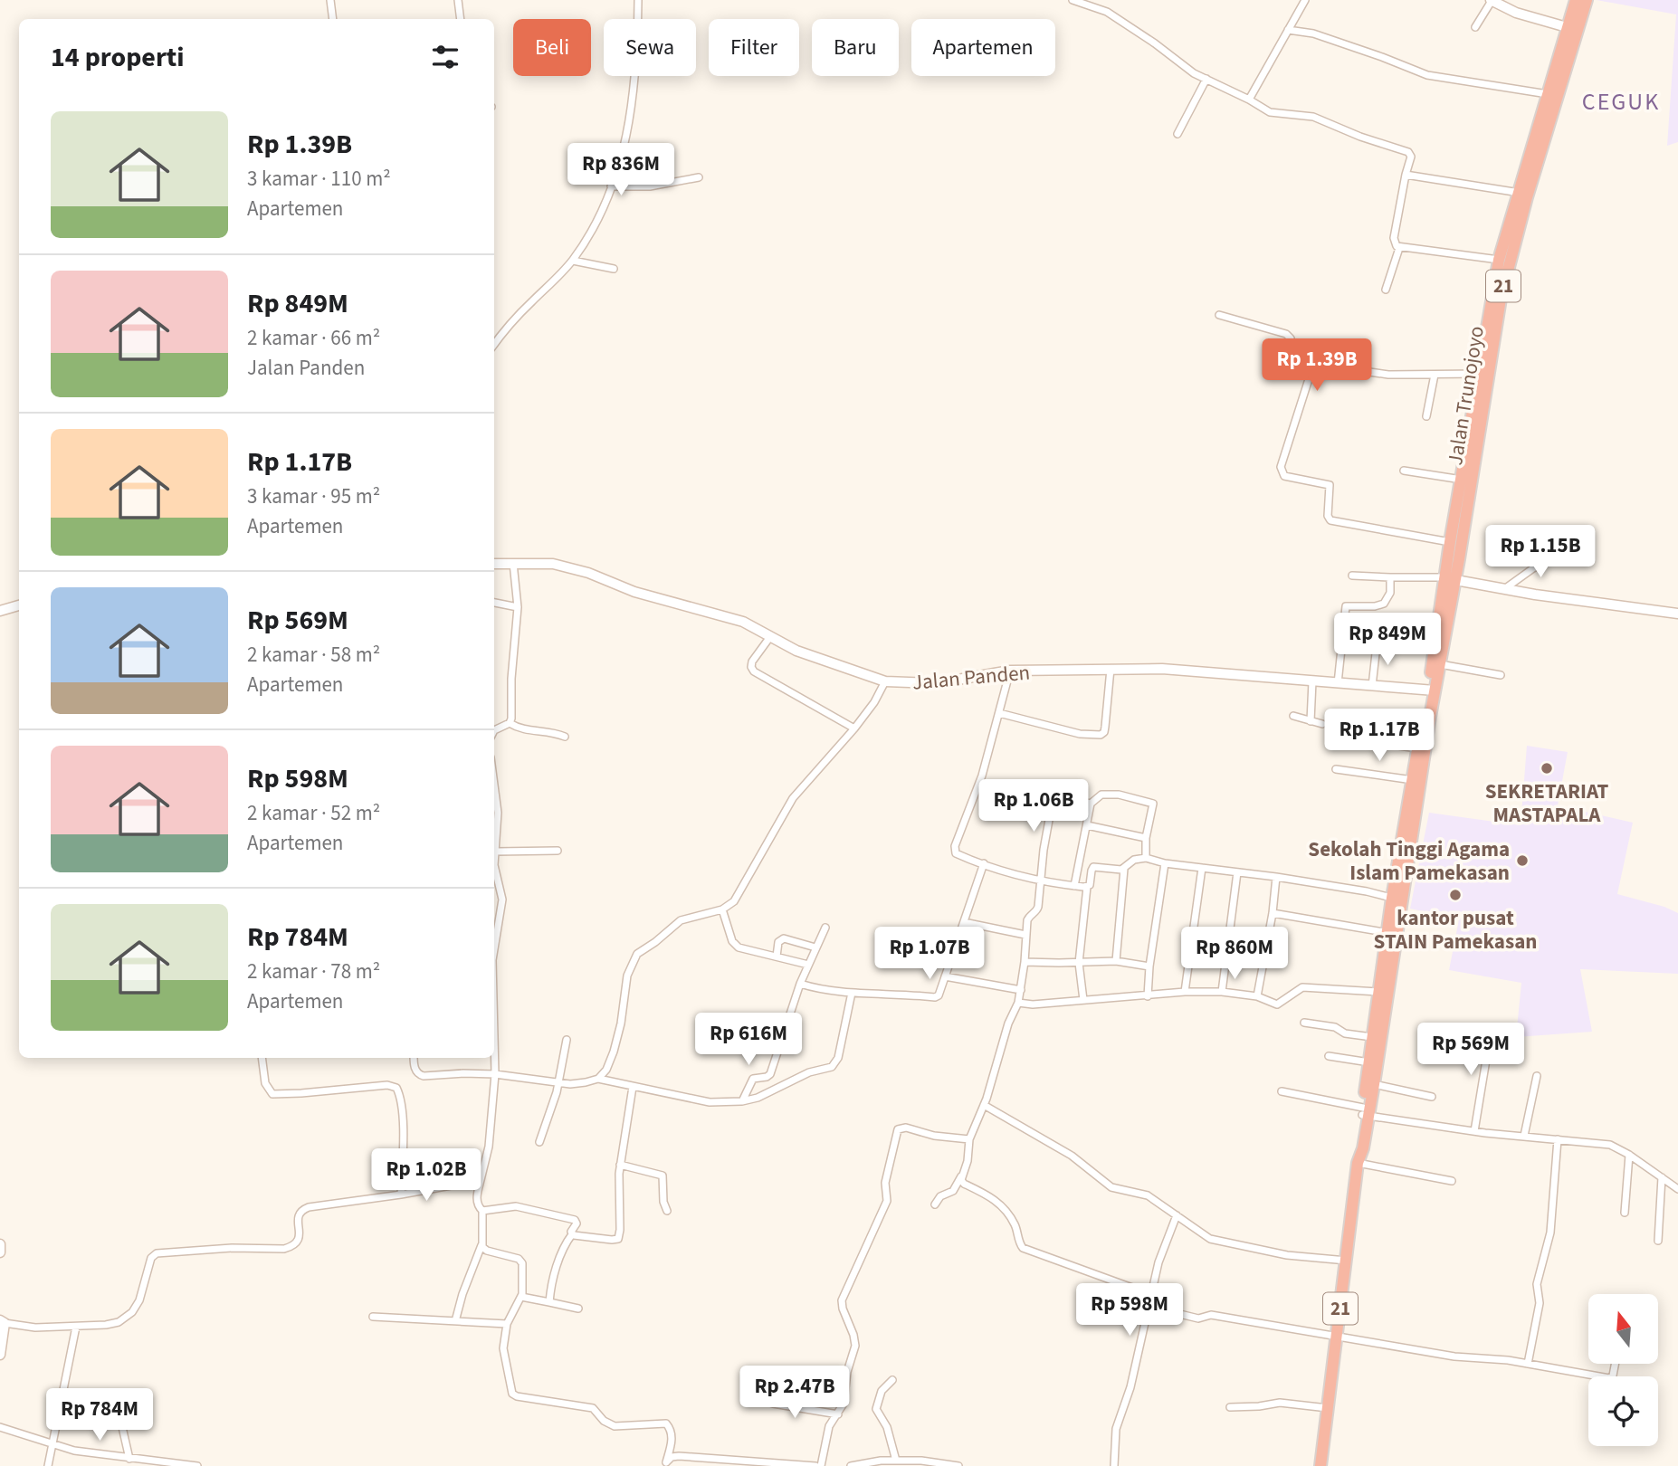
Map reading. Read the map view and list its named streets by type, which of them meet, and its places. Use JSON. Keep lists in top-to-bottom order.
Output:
{
  "streets": {
    "highway": ["21", "Jalan Trunojoyo"],
    "street": ["Jalan Panden"]
  },
  "crossings": [
    ["21", "Jalan Trunojoyo"],
    ["21", "Jalan Panden"]
  ],
  "districts": ["CEGUK"],
  "places": ["SEKRETARIAT MASTAPALA", "Sekolah Tinggi Agama Islam Pamekasan", "kantor pusat STAIN Pamekasan"],
  "north": "top",
  "page": {
    "chip": [
      "Beli",
      "Sewa",
      "Filter",
      "Baru",
      "Apartemen"
    ],
    "heading": "14 properti",
    "list": [
      {
        "name": "Rp 1.39B",
        "note": "3 kamar · 110 m² · Apartemen"
      },
      {
        "name": "Rp 849M",
        "note": "2 kamar · 66 m² · Jalan Panden"
      },
      {
        "name": "Rp 1.17B",
        "note": "3 kamar · 95 m² · Apartemen"
      },
      {
        "name": "Rp 569M",
        "note": "2 kamar · 58 m² · Apartemen"
      },
      {
        "name": "Rp 598M",
        "note": "2 kamar · 52 m² · Apartemen"
      },
      {
        "name": "Rp 784M",
        "note": "2 kamar · 78 m² · Apartemen"
      }
    ],
    "price": [
      "Rp 836M",
      "Rp 1.39B",
      "Rp 1.15B",
      "Rp 849M",
      "Rp 1.17B",
      "Rp 1.06B",
      "Rp 1.07B",
      "Rp 860M",
      "Rp 616M",
      "Rp 569M",
      "Rp 1.02B",
      "Rp 598M",
      "Rp 2.47B",
      "Rp 784M"
    ]
  }
}
